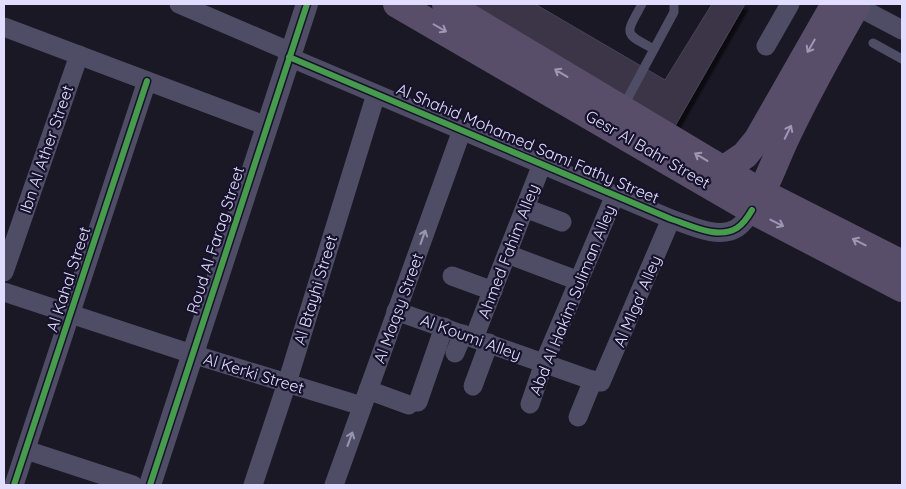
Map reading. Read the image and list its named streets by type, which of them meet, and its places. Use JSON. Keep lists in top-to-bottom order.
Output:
{
  "streets": {
    "main road": ["Gesr Al Bahr Street"],
    "street": [
      "Al Shahid Mohamed Sami Fathy Street",
      "Ibn Al Ather Street",
      "Roud Al Farag Street",
      "Ahmed Fahim Alley",
      "Al Kahal Street",
      "Al Btayhi Street",
      "Abd Al Hakim Suliman Alley",
      "Al Mlga' Alley",
      "Al Maqsy Street",
      "Al Koumi Alley",
      "Al Kerki Street"
    ]
  },
  "crossings": [
    ["Al Shahid Mohamed Sami Fathy Street", "Gesr Al Bahr Street"],
    ["Al Shahid Mohamed Sami Fathy Street", "Roud Al Farag Street"],
    ["Al Shahid Mohamed Sami Fathy Street", "Ahmed Fahim Alley"],
    ["Al Shahid Mohamed Sami Fathy Street", "Al Btayhi Street"],
    ["Al Shahid Mohamed Sami Fathy Street", "Abd Al Hakim Suliman Alley"],
    ["Al Shahid Mohamed Sami Fathy Street", "Al Mlga' Alley"],
    ["Al Shahid Mohamed Sami Fathy Street", "Al Maqsy Street"],
    ["Roud Al Farag Street", "Al Kerki Street"],
    ["Ahmed Fahim Alley", "Al Koumi Alley"],
    ["Al Kahal Street", "Al Kerki Street"],
    ["Al Btayhi Street", "Al Kerki Street"],
    ["Abd Al Hakim Suliman Alley", "Al Koumi Alley"],
    ["Al Mlga' Alley", "Al Koumi Alley"],
    ["Al Maqsy Street", "Al Koumi Alley"],
    ["Al Maqsy Street", "Al Kerki Street"],
    ["Al Koumi Alley", "Al Kerki Street"]
  ],
  "one_way": ["Al Maqsy Street"]
}
